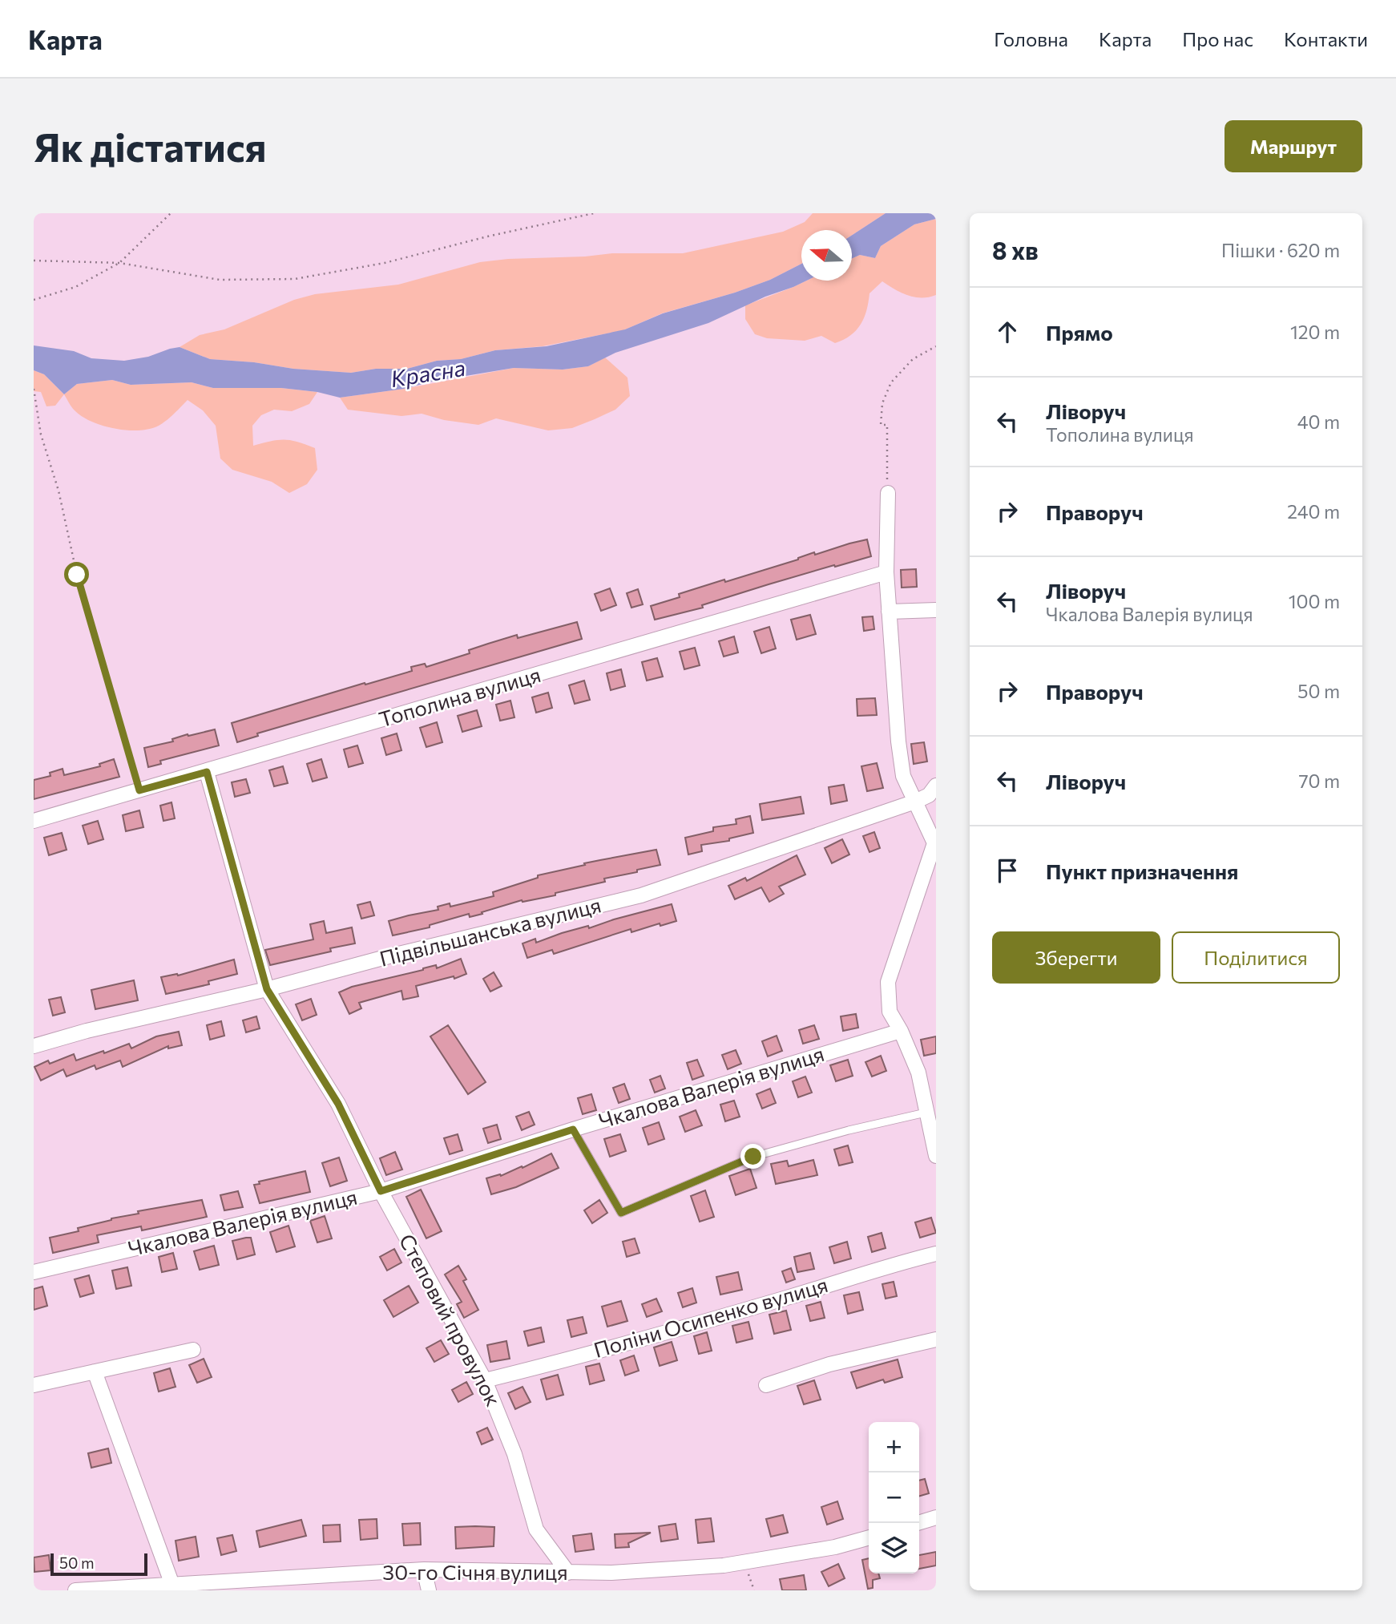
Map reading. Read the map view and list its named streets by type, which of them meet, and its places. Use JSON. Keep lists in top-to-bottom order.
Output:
{
  "streets": {
    "street": [
      "Тополина вулиця",
      "Підвільшанська вулиця",
      "Чкалова Валерія вулиця",
      "Поліни Осипенко вулиця",
      "Степовий провулок",
      "30-го Січня вулиця"
    ]
  },
  "crossings": [
    ["Тополина вулиця", "Степовий провулок"],
    ["Підвільшанська вулиця", "Степовий провулок"],
    ["Чкалова Валерія вулиця", "Степовий провулок"],
    ["Поліни Осипенко вулиця", "Степовий провулок"],
    ["Степовий провулок", "30-го Січня вулиця"]
  ],
  "water": ["Красна"],
  "scale_bar": "50 m",
  "north": "left",
  "page": {
    "header": "Карта",
    "nav": [
      "Головна",
      "Карта",
      "Про нас",
      "Контакти"
    ],
    "buttons": [
      "Маршрут",
      ["Зберегти", "Поділитися"]
    ],
    "title": "Як дістатися",
    "heading": ["8 хв", "Пішки · 620 m"],
    "list": [
      ["Прямо", "120 m"],
      ["Ліворуч", "Тополина вулиця", "40 m"],
      ["Праворуч", "240 m"],
      ["Ліворуч", "Чкалова Валерія вулиця", "100 m"],
      ["Праворуч", "50 m"],
      ["Ліворуч", "70 m"],
      "Пункт призначення"
    ],
    "map_buttons": ["+", "−"],
    "scale": "50 m"
  }
}
